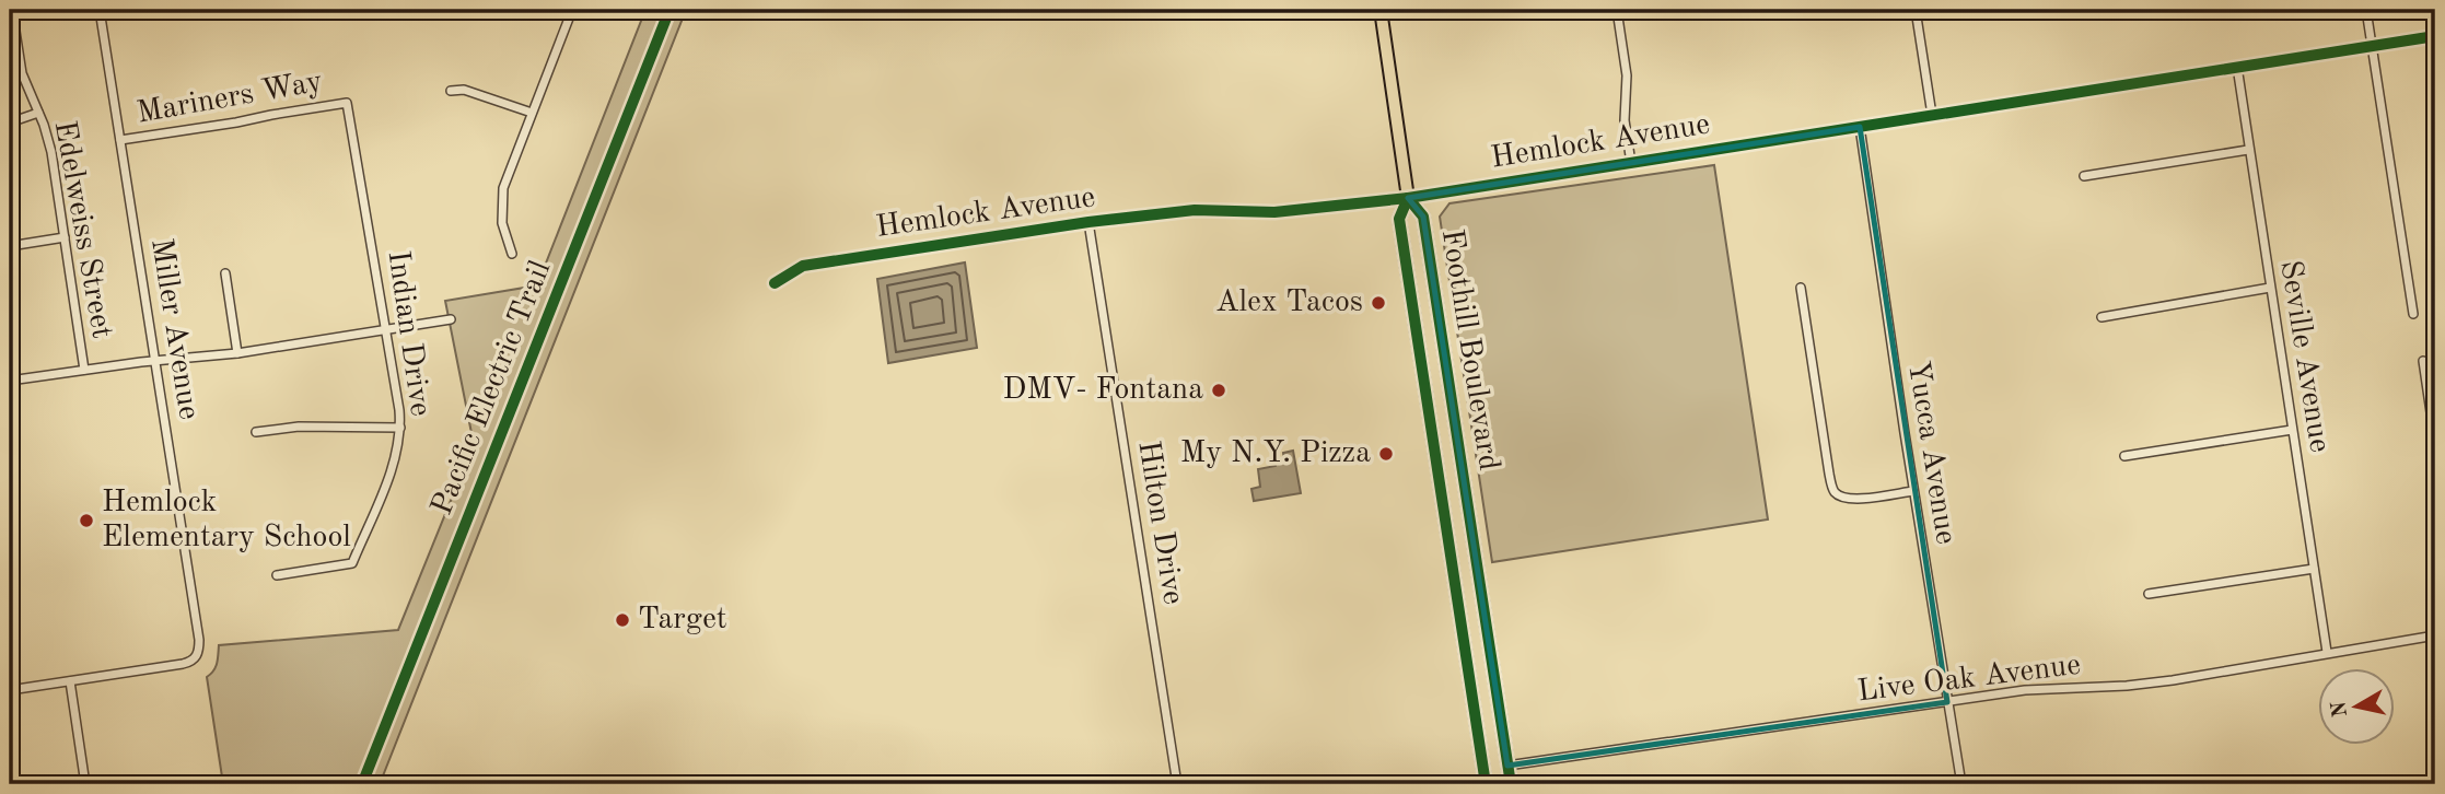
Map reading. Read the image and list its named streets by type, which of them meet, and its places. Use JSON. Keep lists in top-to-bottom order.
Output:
{
  "streets": {
    "main road": ["Foothill Boulevard"],
    "street": [
      "Mariners Way",
      "Hemlock Avenue",
      "Edelweiss Street",
      "Miller Avenue",
      "Indian Drive",
      "Seville Avenue",
      "Yucca Avenue",
      "Hilton Drive",
      "Live Oak Avenue"
    ],
    "cycle path": ["Pacific Electric Trail"]
  },
  "crossings": [
    ["Mariners Way", "Miller Avenue"],
    ["Mariners Way", "Indian Drive"],
    ["Hemlock Avenue", "Foothill Boulevard"],
    ["Hemlock Avenue", "Seville Avenue"],
    ["Hemlock Avenue", "Yucca Avenue"],
    ["Hemlock Avenue", "Hilton Drive"],
    ["Foothill Boulevard", "Live Oak Avenue"],
    ["Seville Avenue", "Live Oak Avenue"],
    ["Yucca Avenue", "Live Oak Avenue"]
  ],
  "places": [
    "Alex Tacos",
    "DMV- Fontana",
    "My N.Y. Pizza",
    "Hemlock Elementary School",
    "Target"
  ],
  "north": "left"
}
